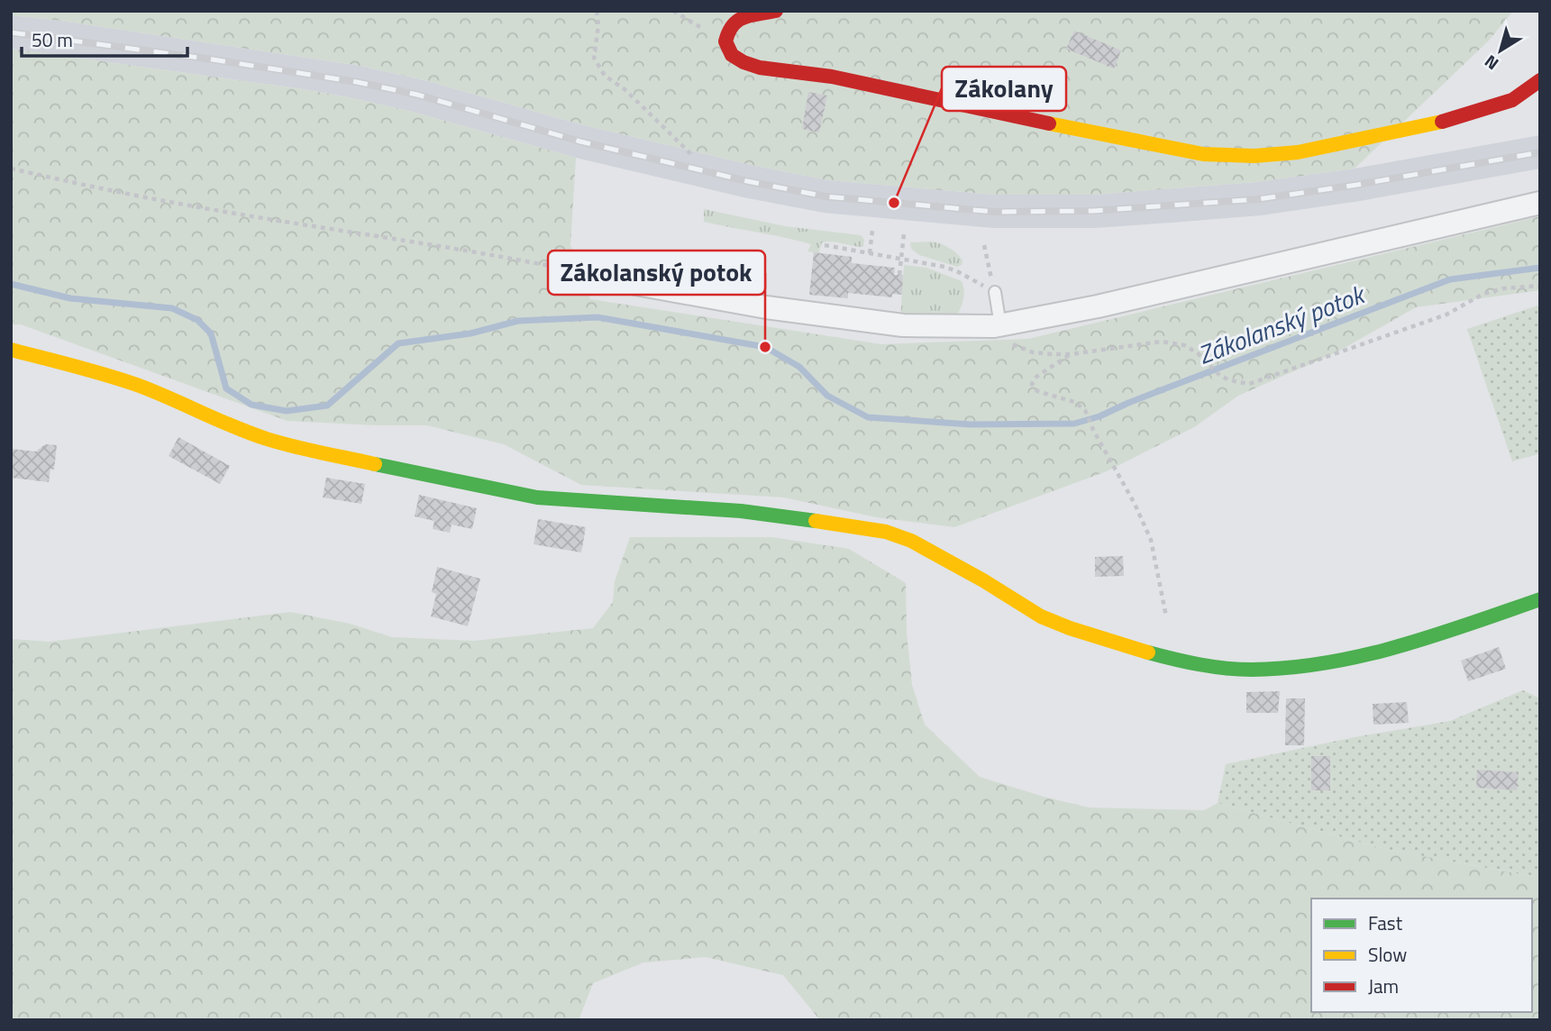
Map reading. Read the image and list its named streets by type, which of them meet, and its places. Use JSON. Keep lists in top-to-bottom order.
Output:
{
  "water": ["Zákolanský potok"],
  "places": ["Zákolany", "Zákolanský potok"],
  "legend": ["Fast", "Slow", "Jam"],
  "scale_bar": "50 m",
  "north": "bottom left"
}
